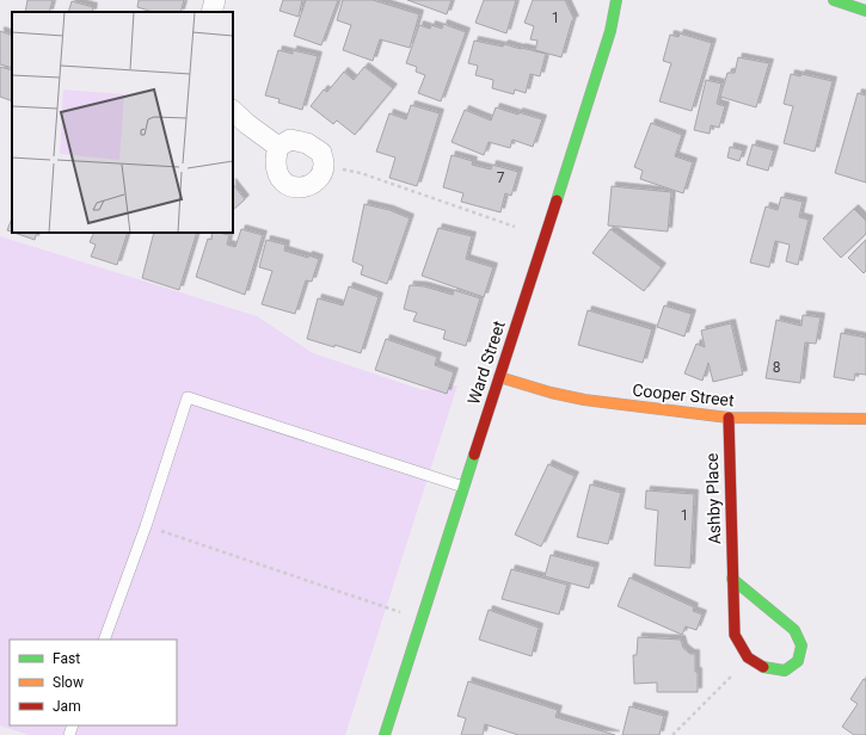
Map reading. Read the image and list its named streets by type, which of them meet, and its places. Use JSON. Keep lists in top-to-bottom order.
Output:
{
  "streets": {
    "street": ["Ward Street", "Cooper Street", "Ashby Place"]
  },
  "crossings": [
    ["Ward Street", "Cooper Street"],
    ["Cooper Street", "Ashby Place"]
  ],
  "house_numbers": [
    "1",
    "7",
    "8",
    "1"
  ],
  "legend": ["Fast", "Slow", "Jam"]
}
